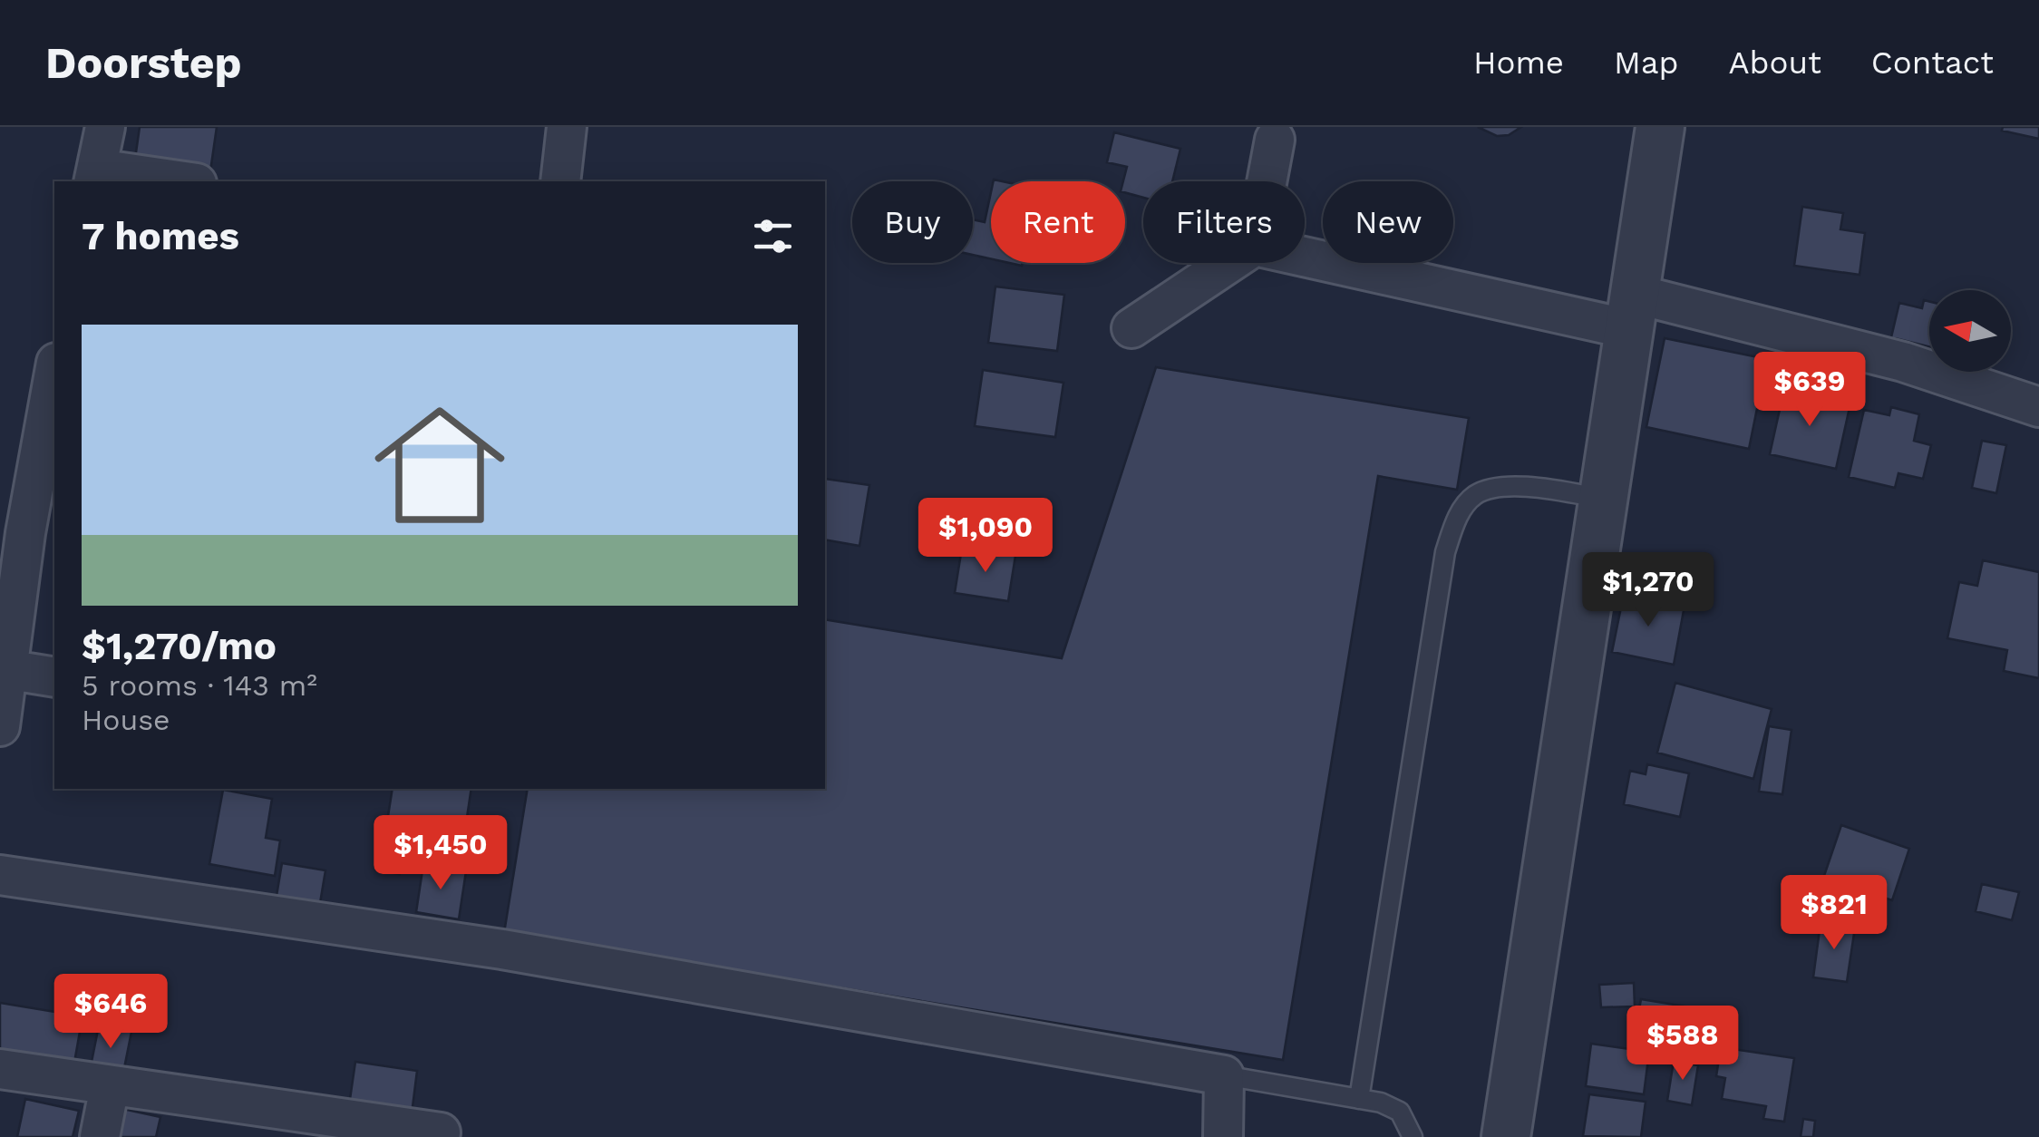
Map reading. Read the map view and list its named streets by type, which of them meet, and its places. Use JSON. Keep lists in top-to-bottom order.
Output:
{
  "north": "left",
  "page": {
    "header": "Doorstep",
    "nav": [
      "Home",
      "Map",
      "About",
      "Contact"
    ],
    "chip": [
      "Buy",
      "Rent",
      "Filters",
      "New"
    ],
    "heading": "7 homes",
    "list": [
      {
        "name": "$1,270/mo",
        "note": "5 rooms · 143 m² · House"
      }
    ],
    "price": [
      "$639",
      "$1,090",
      "$1,270",
      "$1,450",
      "$821",
      "$646",
      "$588"
    ]
  }
}
